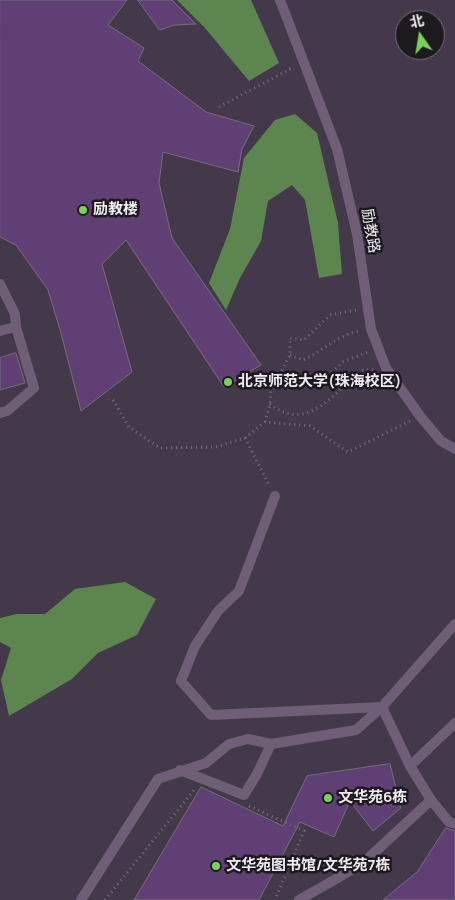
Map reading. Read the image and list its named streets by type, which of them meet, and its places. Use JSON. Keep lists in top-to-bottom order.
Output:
{
  "streets": {
    "lane": ["励教路"]
  },
  "places": [
    "励教楼",
    "北京师范大学(珠海校区)",
    "文华苑6栋",
    "文华苑图书馆/文华苑7栋"
  ],
  "north": "top"
}
